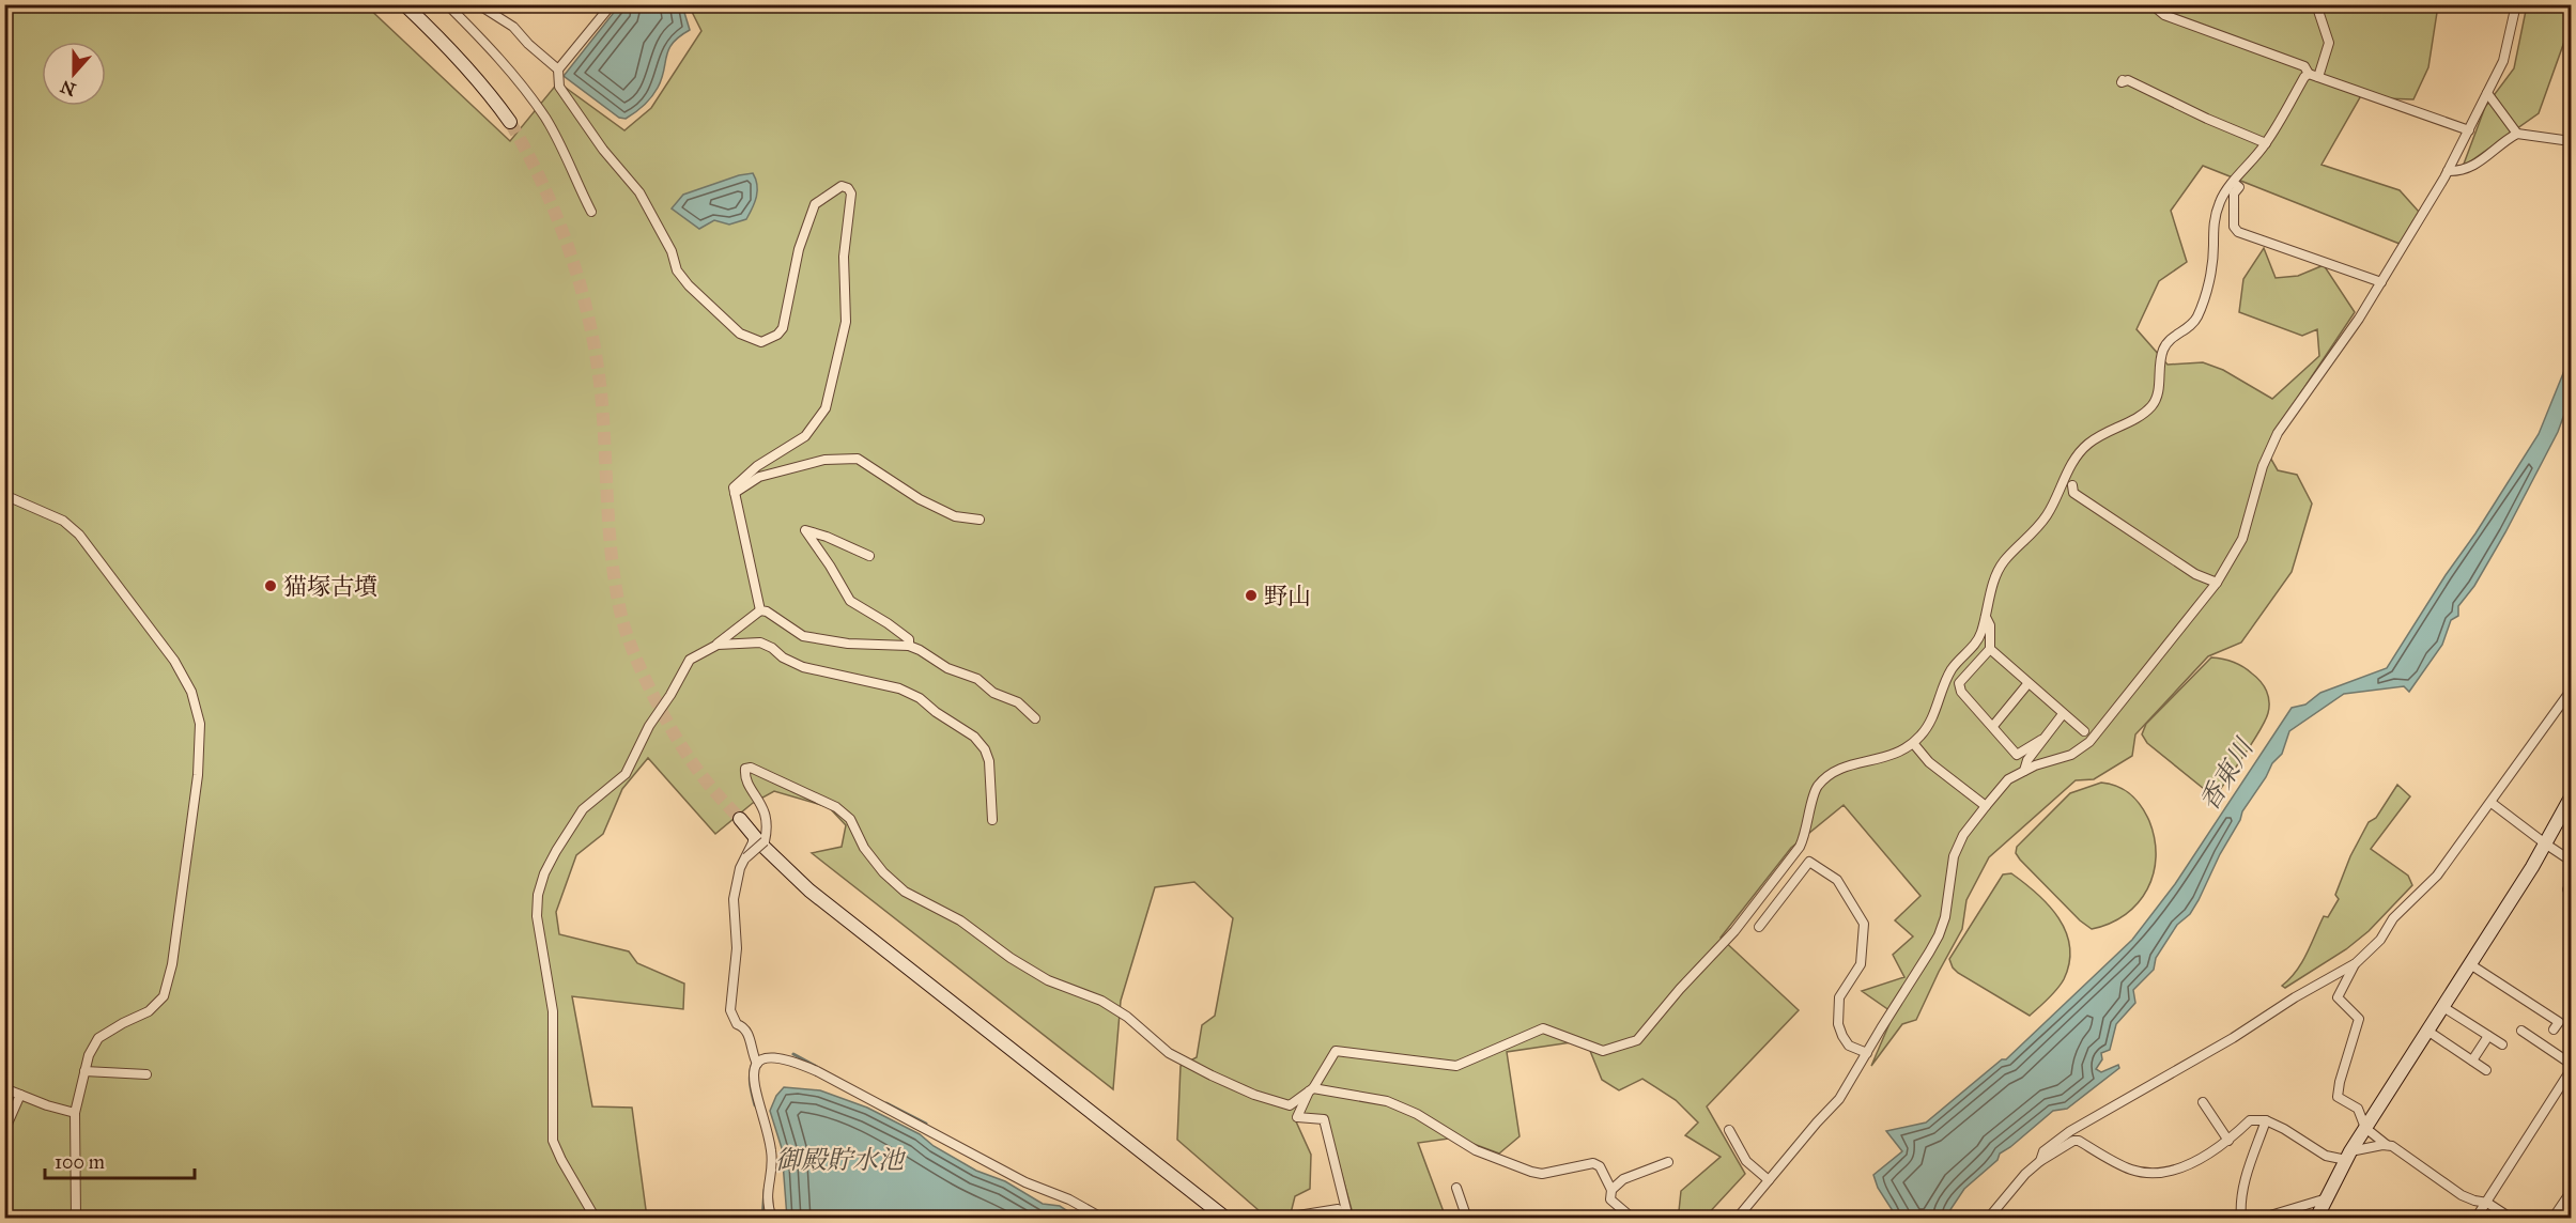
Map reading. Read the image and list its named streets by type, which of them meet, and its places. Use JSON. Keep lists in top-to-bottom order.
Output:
{
  "water": ["香東川", "御殿貯水池"],
  "places": ["猫塚古墳", "野山"],
  "scale_bar": "100 m",
  "north": "bottom"
}
